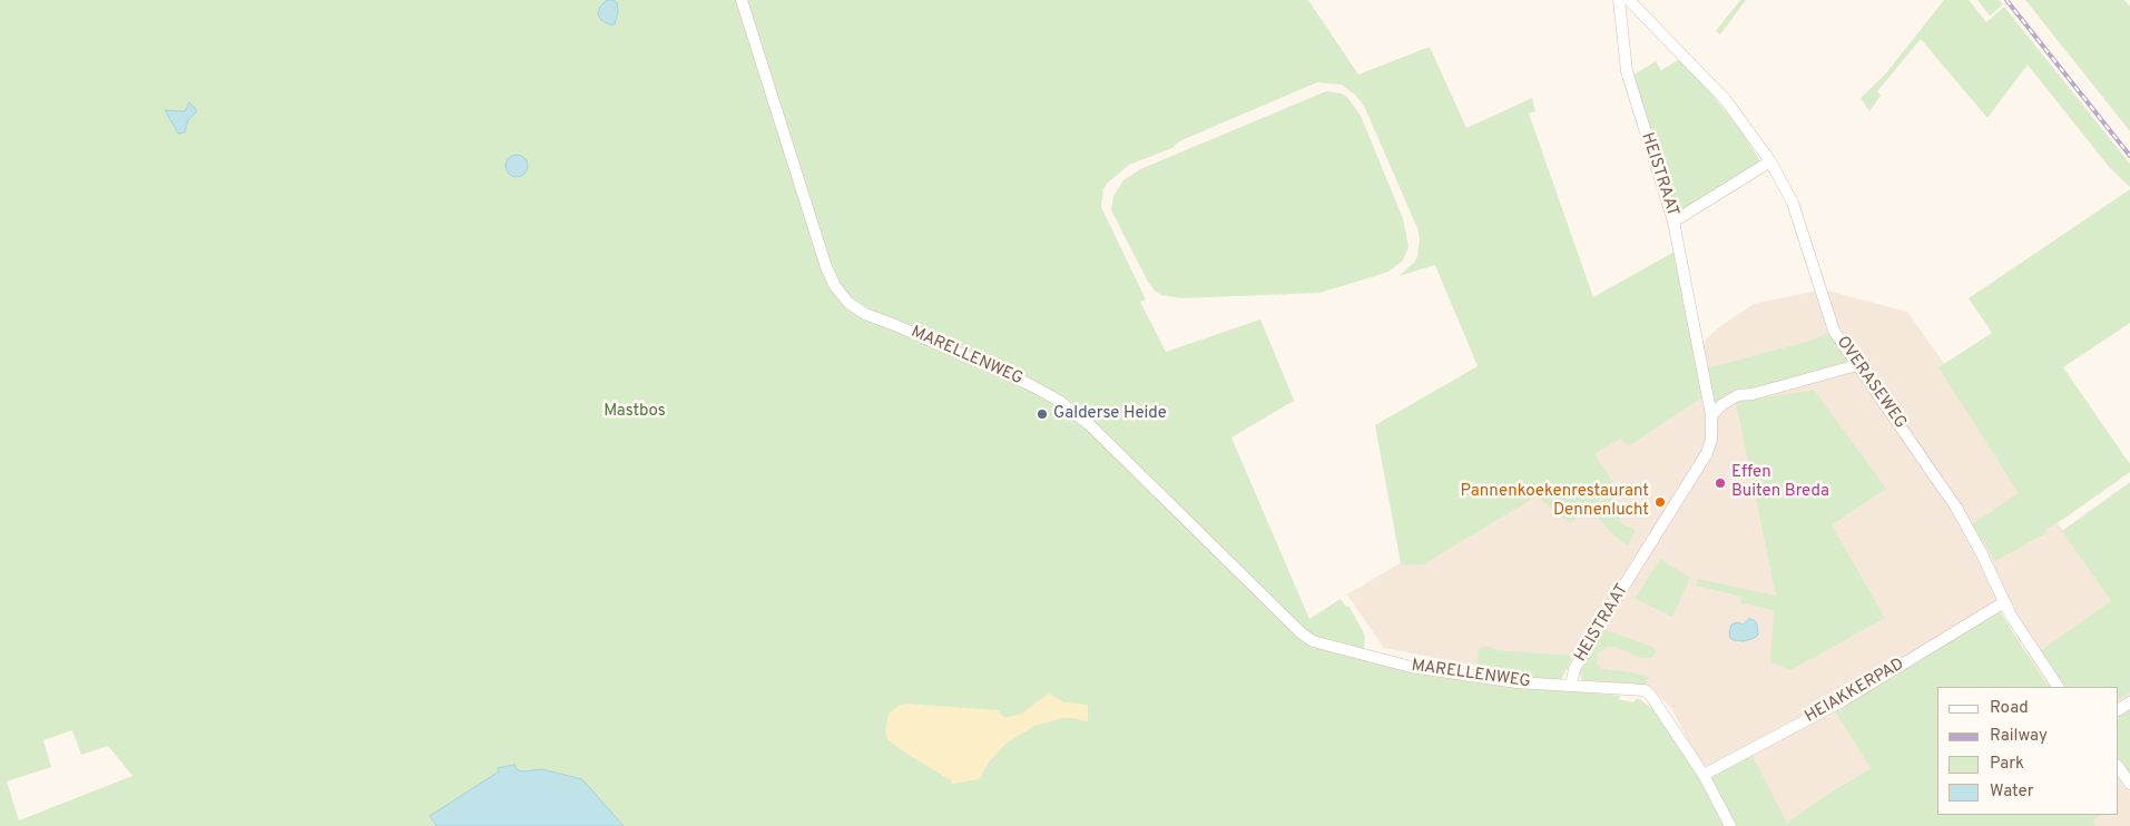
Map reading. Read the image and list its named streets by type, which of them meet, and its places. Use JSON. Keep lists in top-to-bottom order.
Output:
{
  "streets": {
    "street": [
      "HEISTRAAT",
      "MARELLENWEG",
      "OVERASEWEG",
      "HEIAKKERPAD"
    ]
  },
  "crossings": [
    ["HEISTRAAT", "MARELLENWEG"],
    ["HEISTRAAT", "HEIAKKERPAD"],
    ["OVERASEWEG", "HEIAKKERPAD"]
  ],
  "parks": ["Mastbos"],
  "places": ["Galderse Heide", "Effen Buiten Breda", "Pannenkoekenrestaurant Dennenlucht"],
  "legend": [
    "Road",
    "Railway",
    "Park",
    "Water"
  ]
}
